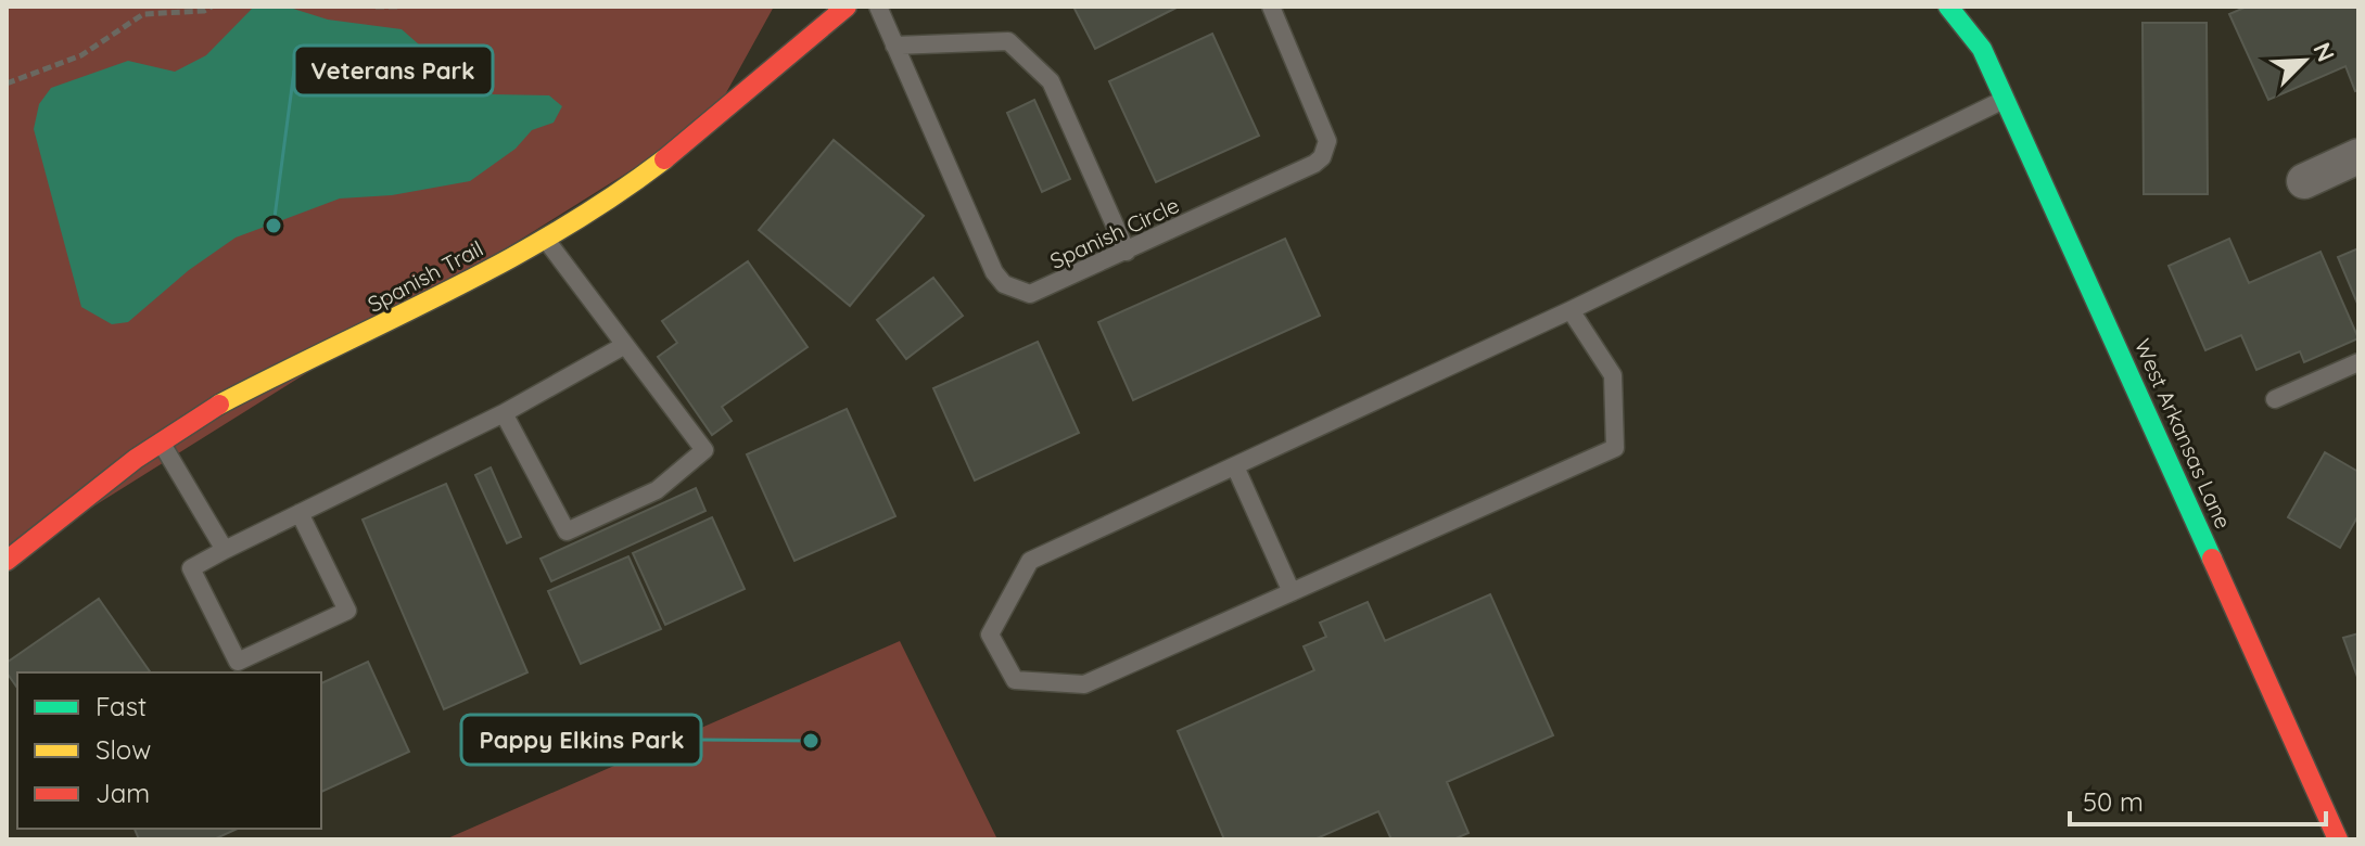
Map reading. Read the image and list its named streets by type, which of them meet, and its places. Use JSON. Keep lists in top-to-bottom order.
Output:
{
  "streets": {
    "street": ["Spanish Trail", "West Arkansas Lane"],
    "lane": ["Spanish Circle"]
  },
  "places": ["Veterans Park", "Pappy Elkins Park"],
  "legend": ["Fast", "Slow", "Jam"],
  "scale_bar": "50 m",
  "north": "top right"
}
